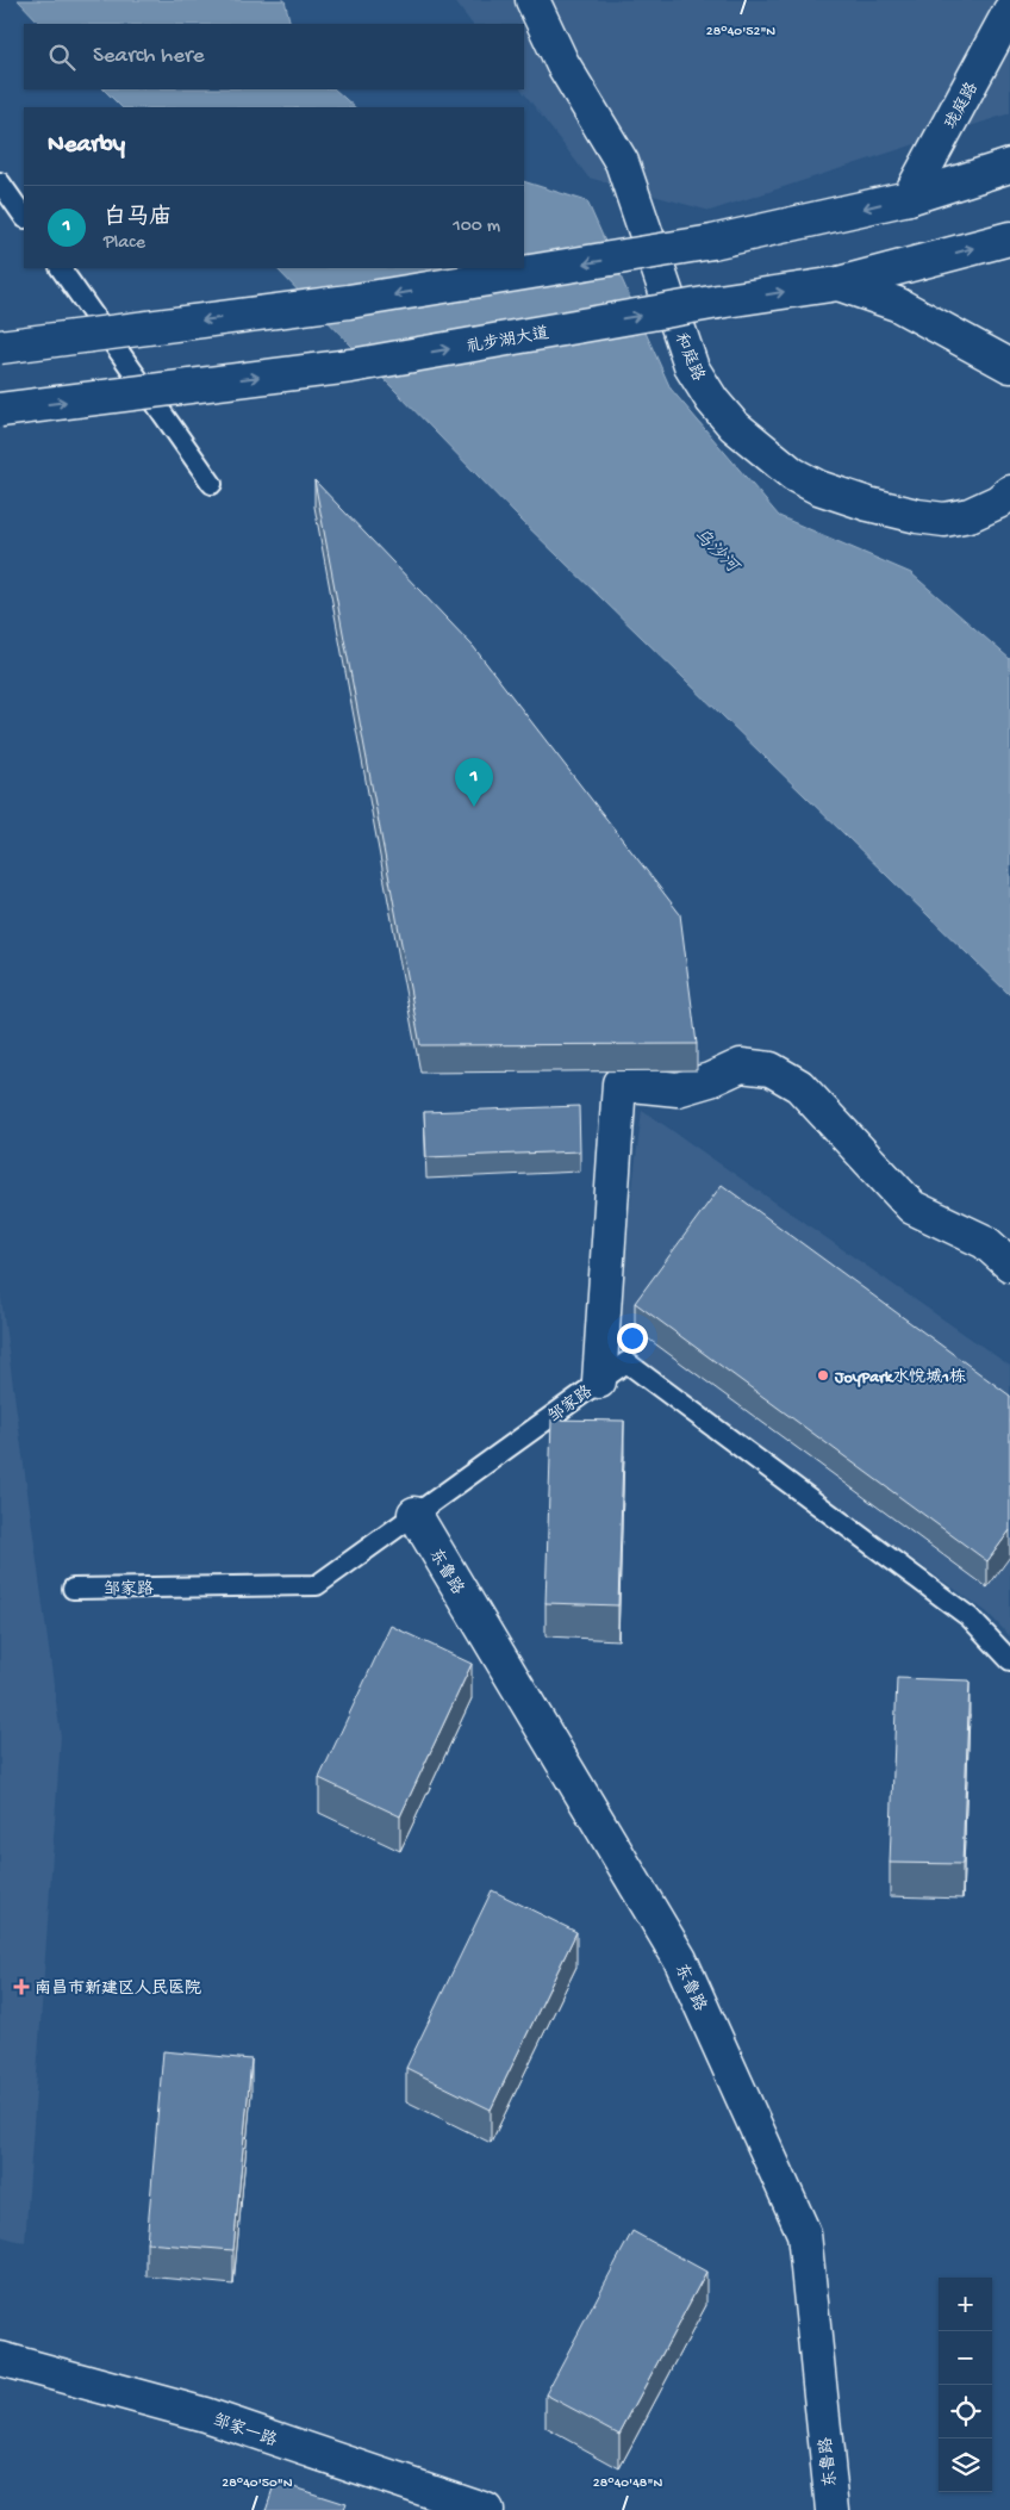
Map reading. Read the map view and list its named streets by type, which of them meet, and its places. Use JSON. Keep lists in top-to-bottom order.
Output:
{
  "streets": {
    "main road": [
      "珑庭路",
      "礼步湖大道",
      "和庭路",
      "东鲁路",
      "邹家一路"
    ],
    "lane": ["邹家路"]
  },
  "crossings": [
    ["邹家路", "东鲁路"]
  ],
  "water": ["乌沙河"],
  "places": {
    "other": ["JoyPark水悦城1栋"],
    "health": ["南昌市新建区人民医院"]
  },
  "page": {
    "search": "Search here",
    "heading": "Nearby",
    "list": [
      {
        "mark": "1",
        "name": "白马庙",
        "note": "Place",
        "value": "100 m"
      }
    ],
    "pins": "1",
    "map_buttons": ["+", "−"]
  },
  "coordinates": ["28°40'52\"N", "28°40'50\"N", "28°40'48\"N"]
}
